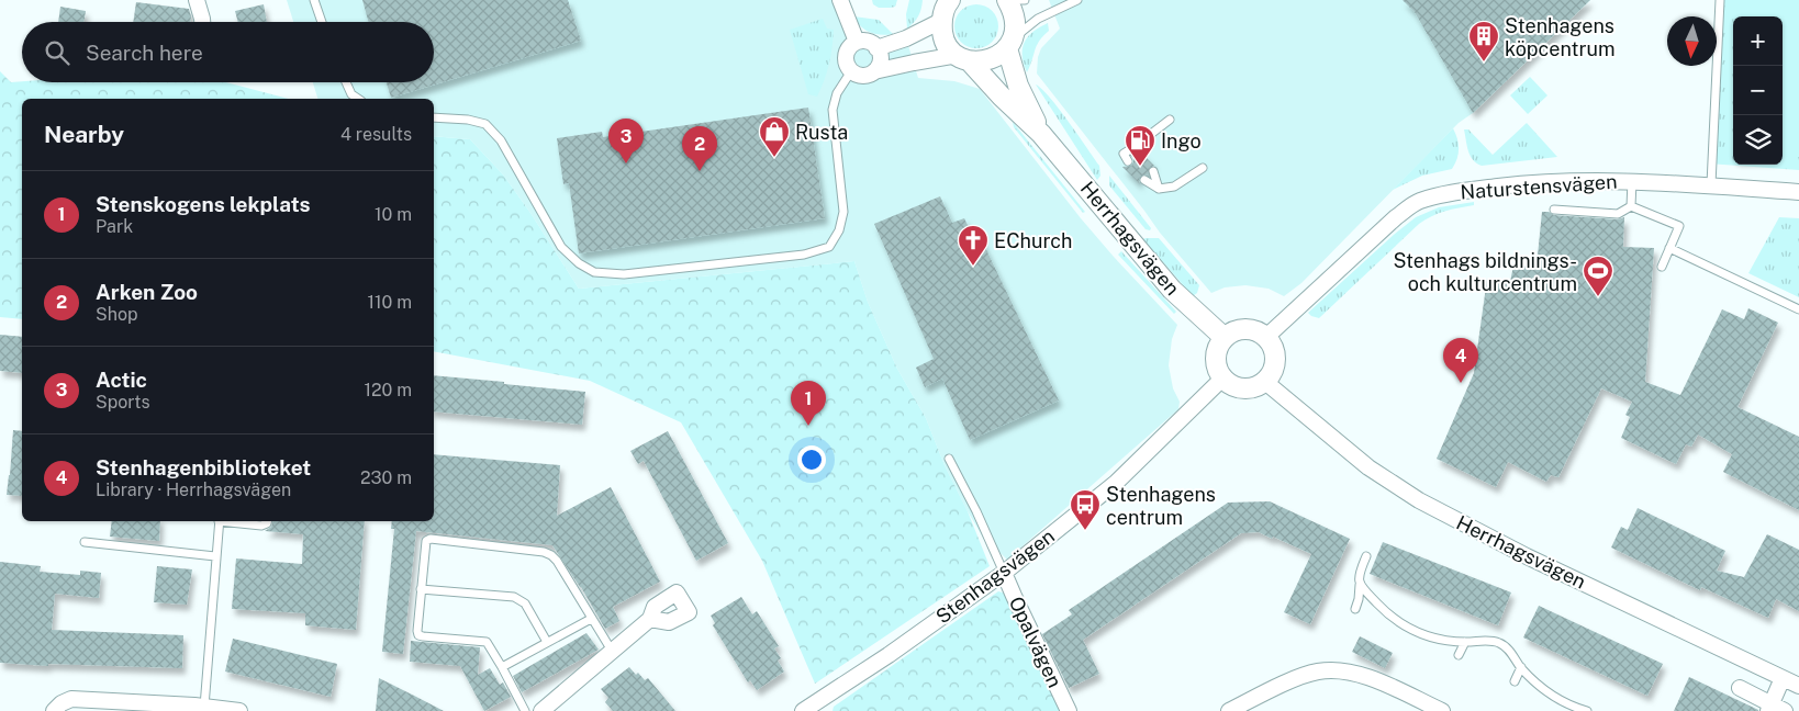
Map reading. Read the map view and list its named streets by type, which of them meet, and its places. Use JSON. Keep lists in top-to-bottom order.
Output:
{
  "streets": {
    "street": [
      "Naturstensvägen",
      "Herrhagsvägen",
      "Stenhagsvägen",
      "Opalvägen"
    ]
  },
  "crossings": [
    ["Naturstensvägen", "Herrhagsvägen"],
    ["Naturstensvägen", "Stenhagsvägen"],
    ["Herrhagsvägen", "Stenhagsvägen"],
    ["Stenhagsvägen", "Opalvägen"]
  ],
  "places": {
    "building": ["Stenhagens köpcentrum"],
    "shop": ["Rusta"],
    "fuel station": ["Ingo"],
    "church": ["EChurch"],
    "sports": ["Stenhags bildnings- och kulturcentrum"],
    "bus stop": ["Stenhagens centrum"]
  },
  "north": "bottom",
  "page": {
    "map_buttons": ["+", "−"],
    "search": "Search here",
    "heading": ["Nearby", "4 results"],
    "pins": [
      "3",
      "2",
      "4",
      "1"
    ],
    "list": [
      {
        "mark": "1",
        "name": "Stenskogens lekplats",
        "note": "Park",
        "value": "10 m"
      },
      {
        "mark": "2",
        "name": "Arken Zoo",
        "note": "Shop",
        "value": "110 m"
      },
      {
        "mark": "3",
        "name": "Actic",
        "note": "Sports",
        "value": "120 m"
      },
      {
        "mark": "4",
        "name": "Stenhagenbiblioteket",
        "note": "Library · Herrhagsvägen",
        "value": "230 m"
      }
    ]
  }
}
